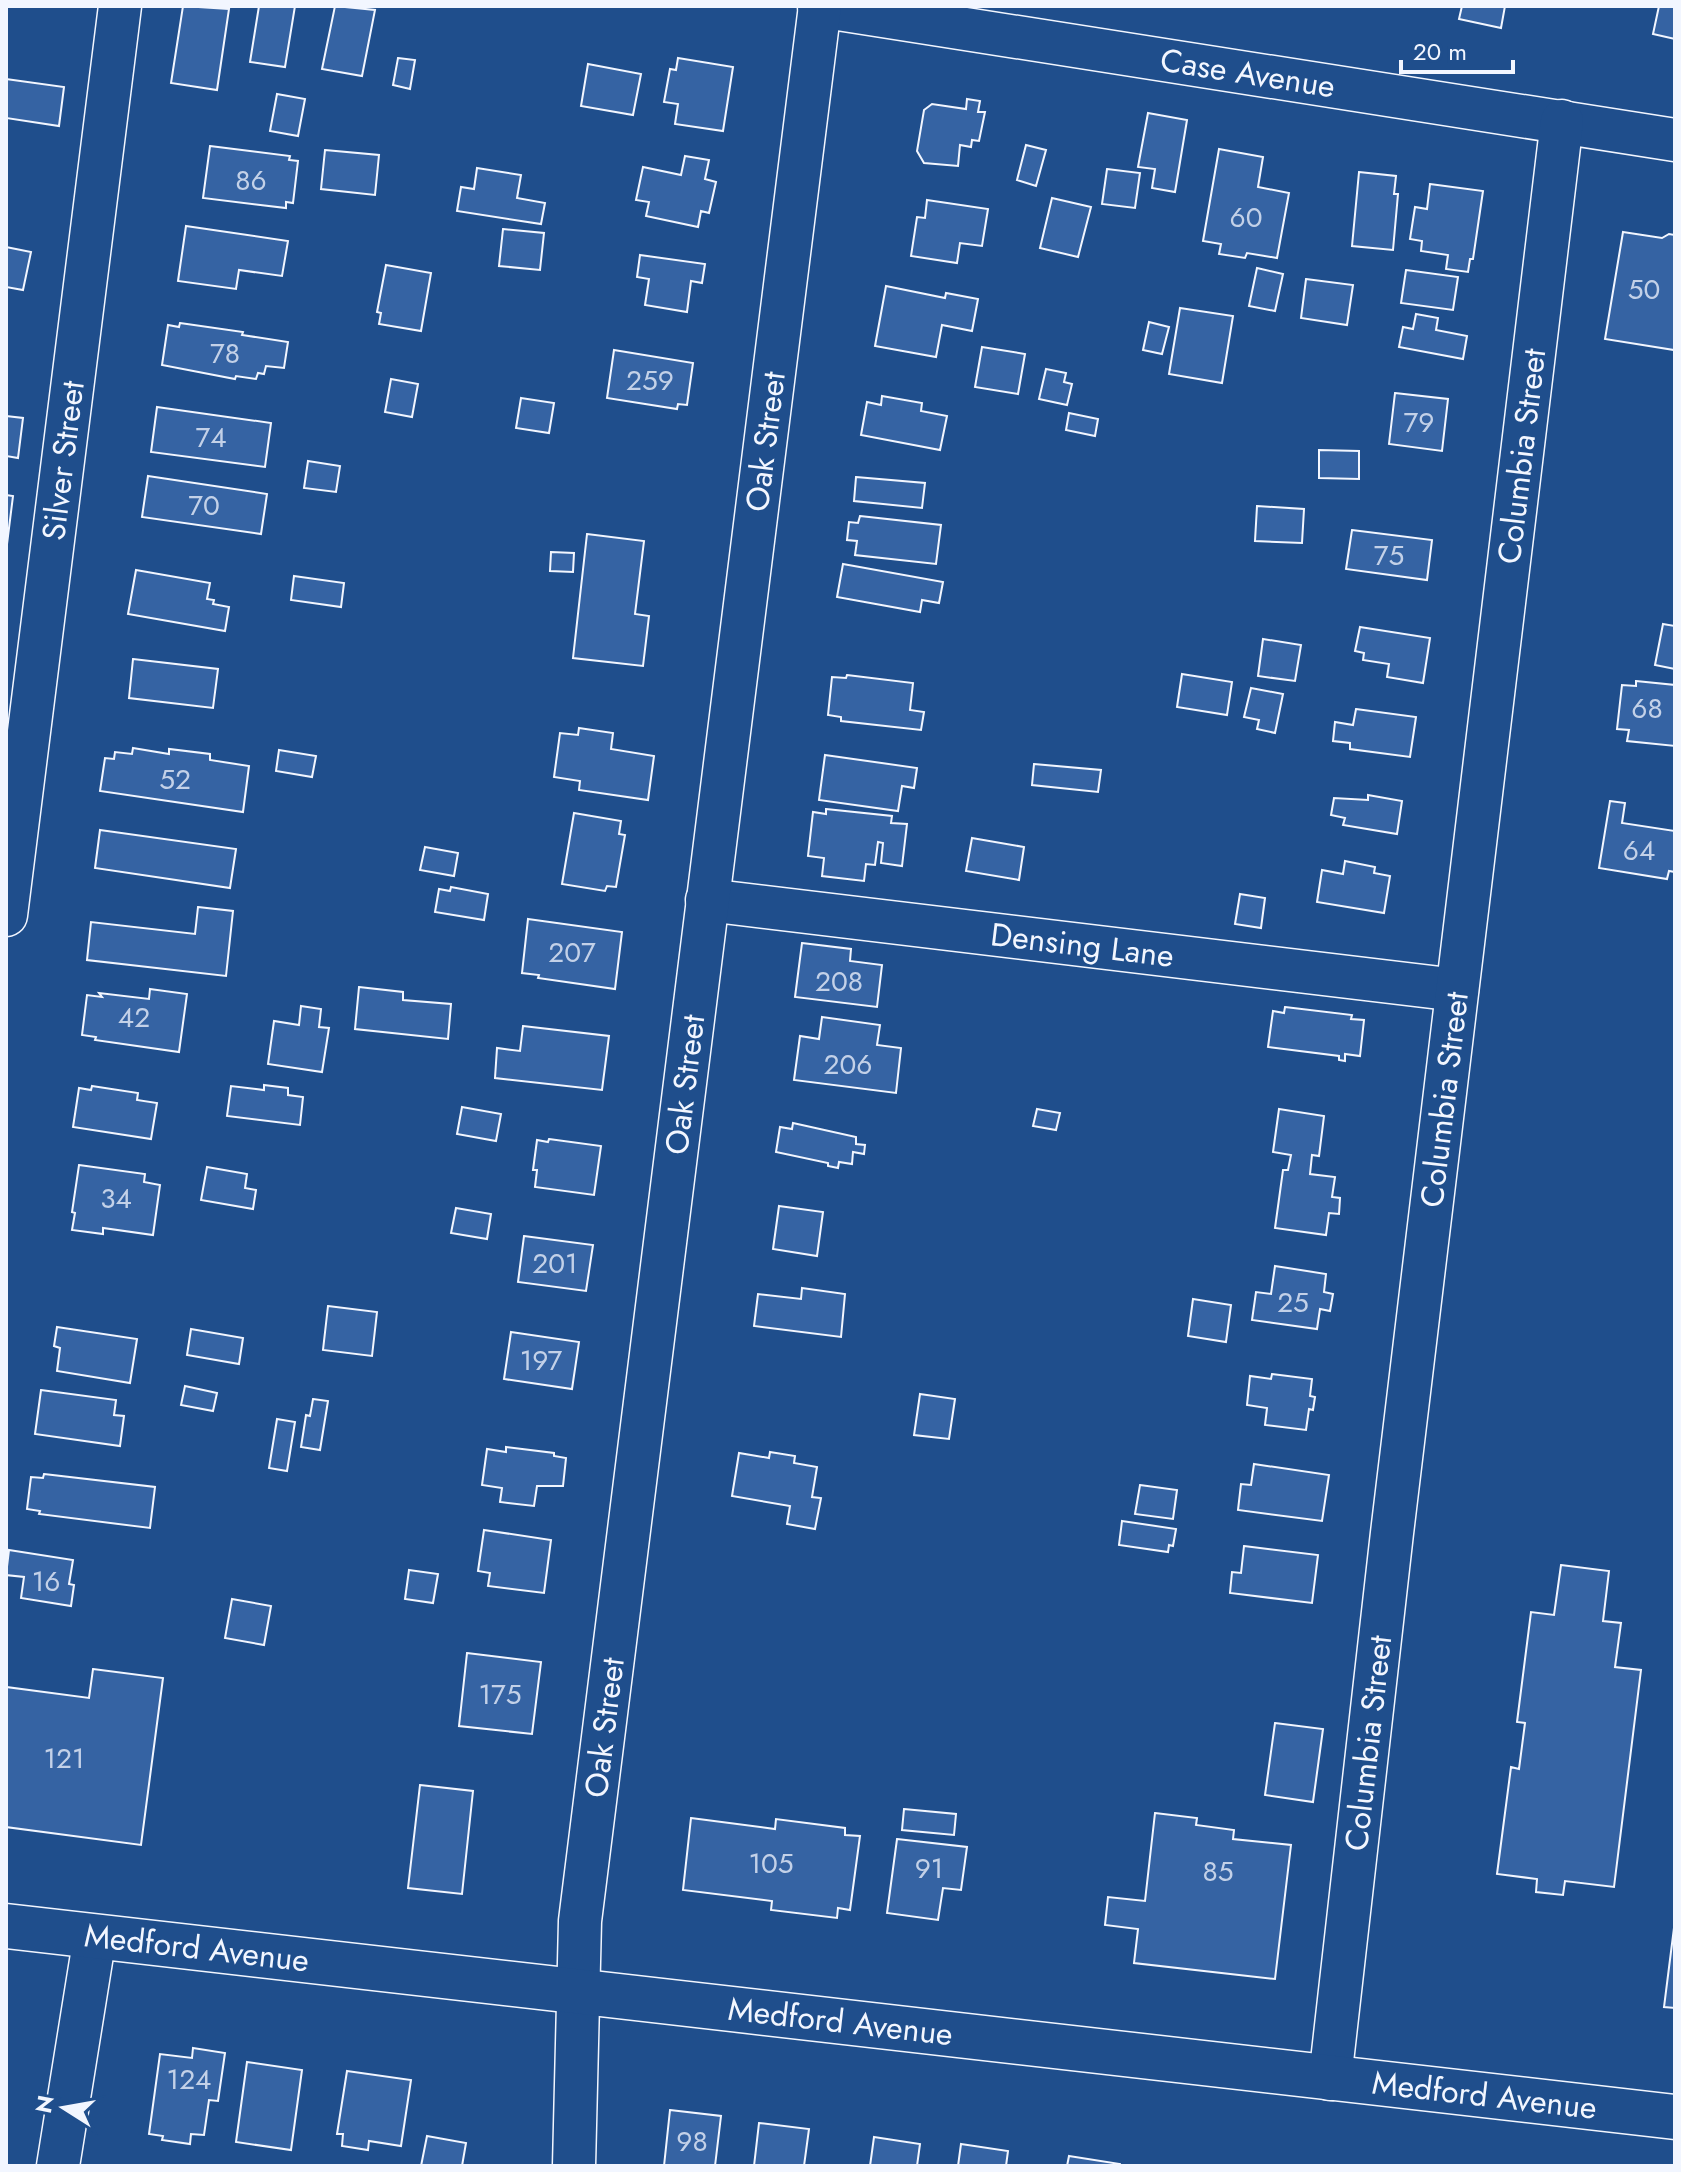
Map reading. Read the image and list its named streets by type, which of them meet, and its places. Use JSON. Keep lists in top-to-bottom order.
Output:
{
  "streets": {
    "main road": ["Medford Avenue"],
    "street": [
      "Case Avenue",
      "Oak Street",
      "Columbia Street",
      "Silver Street",
      "Densing Lane"
    ]
  },
  "crossings": [
    ["Case Avenue", "Oak Street"],
    ["Case Avenue", "Columbia Street"],
    ["Oak Street", "Densing Lane"],
    ["Oak Street", "Medford Avenue"],
    ["Columbia Street", "Densing Lane"],
    ["Columbia Street", "Medford Avenue"]
  ],
  "house_numbers": [
    "86",
    "60",
    "50",
    "78",
    "259",
    "79",
    "74",
    "70",
    "75",
    "68",
    "52",
    "64",
    "207",
    "208",
    "42",
    "206",
    "34",
    "201",
    "25",
    "197",
    "16",
    "175",
    "121",
    "105",
    "91",
    "85",
    "124",
    "98"
  ],
  "scale_bar": "20 m",
  "north": "left"
}
